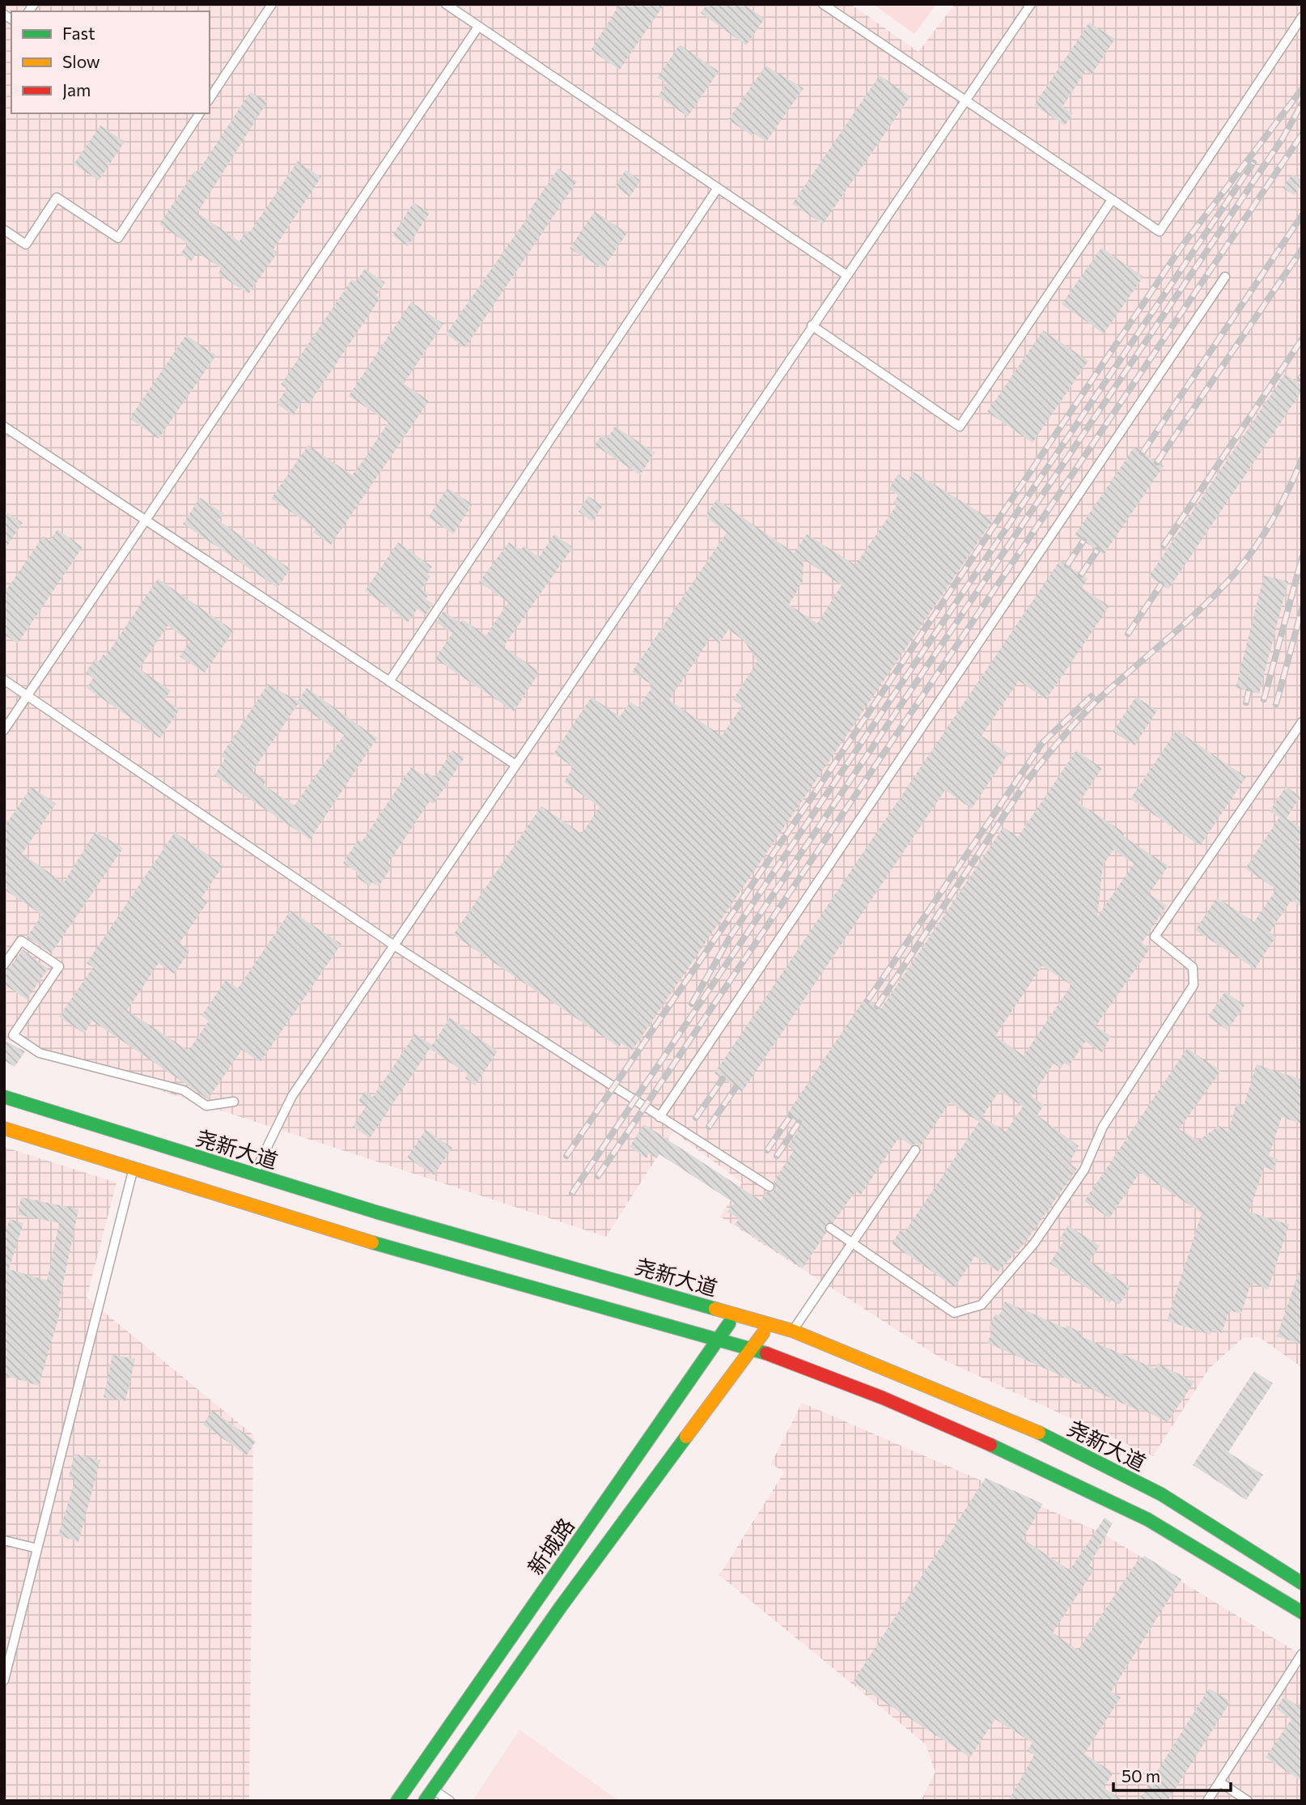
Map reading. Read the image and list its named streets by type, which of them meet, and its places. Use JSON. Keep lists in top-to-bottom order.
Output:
{
  "streets": {
    "main road": ["尧新大道", "新城路"]
  },
  "crossings": [
    ["尧新大道", "新城路"]
  ],
  "legend": ["Fast", "Slow", "Jam"],
  "scale_bar": "50 m"
}
